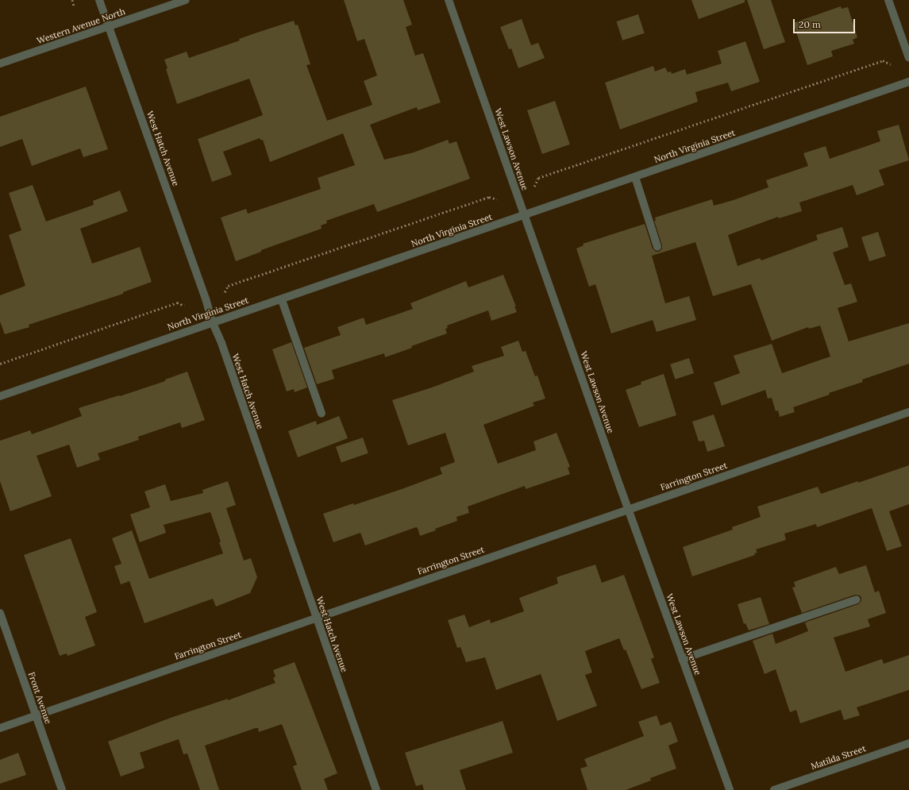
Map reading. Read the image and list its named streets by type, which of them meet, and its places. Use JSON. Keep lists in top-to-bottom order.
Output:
{
  "streets": {
    "street": [
      "Western Avenue North",
      "North Virginia Street",
      "West Hatch Avenue",
      "West Lawson Avenue",
      "Farrington Street",
      "Front Avenue",
      "Matilda Street"
    ]
  },
  "crossings": [
    ["Western Avenue North", "West Hatch Avenue"],
    ["North Virginia Street", "West Hatch Avenue"],
    ["North Virginia Street", "West Lawson Avenue"],
    ["West Hatch Avenue", "Farrington Street"],
    ["West Lawson Avenue", "Farrington Street"],
    ["Farrington Street", "Front Avenue"]
  ],
  "scale_bar": "20 m"
}
